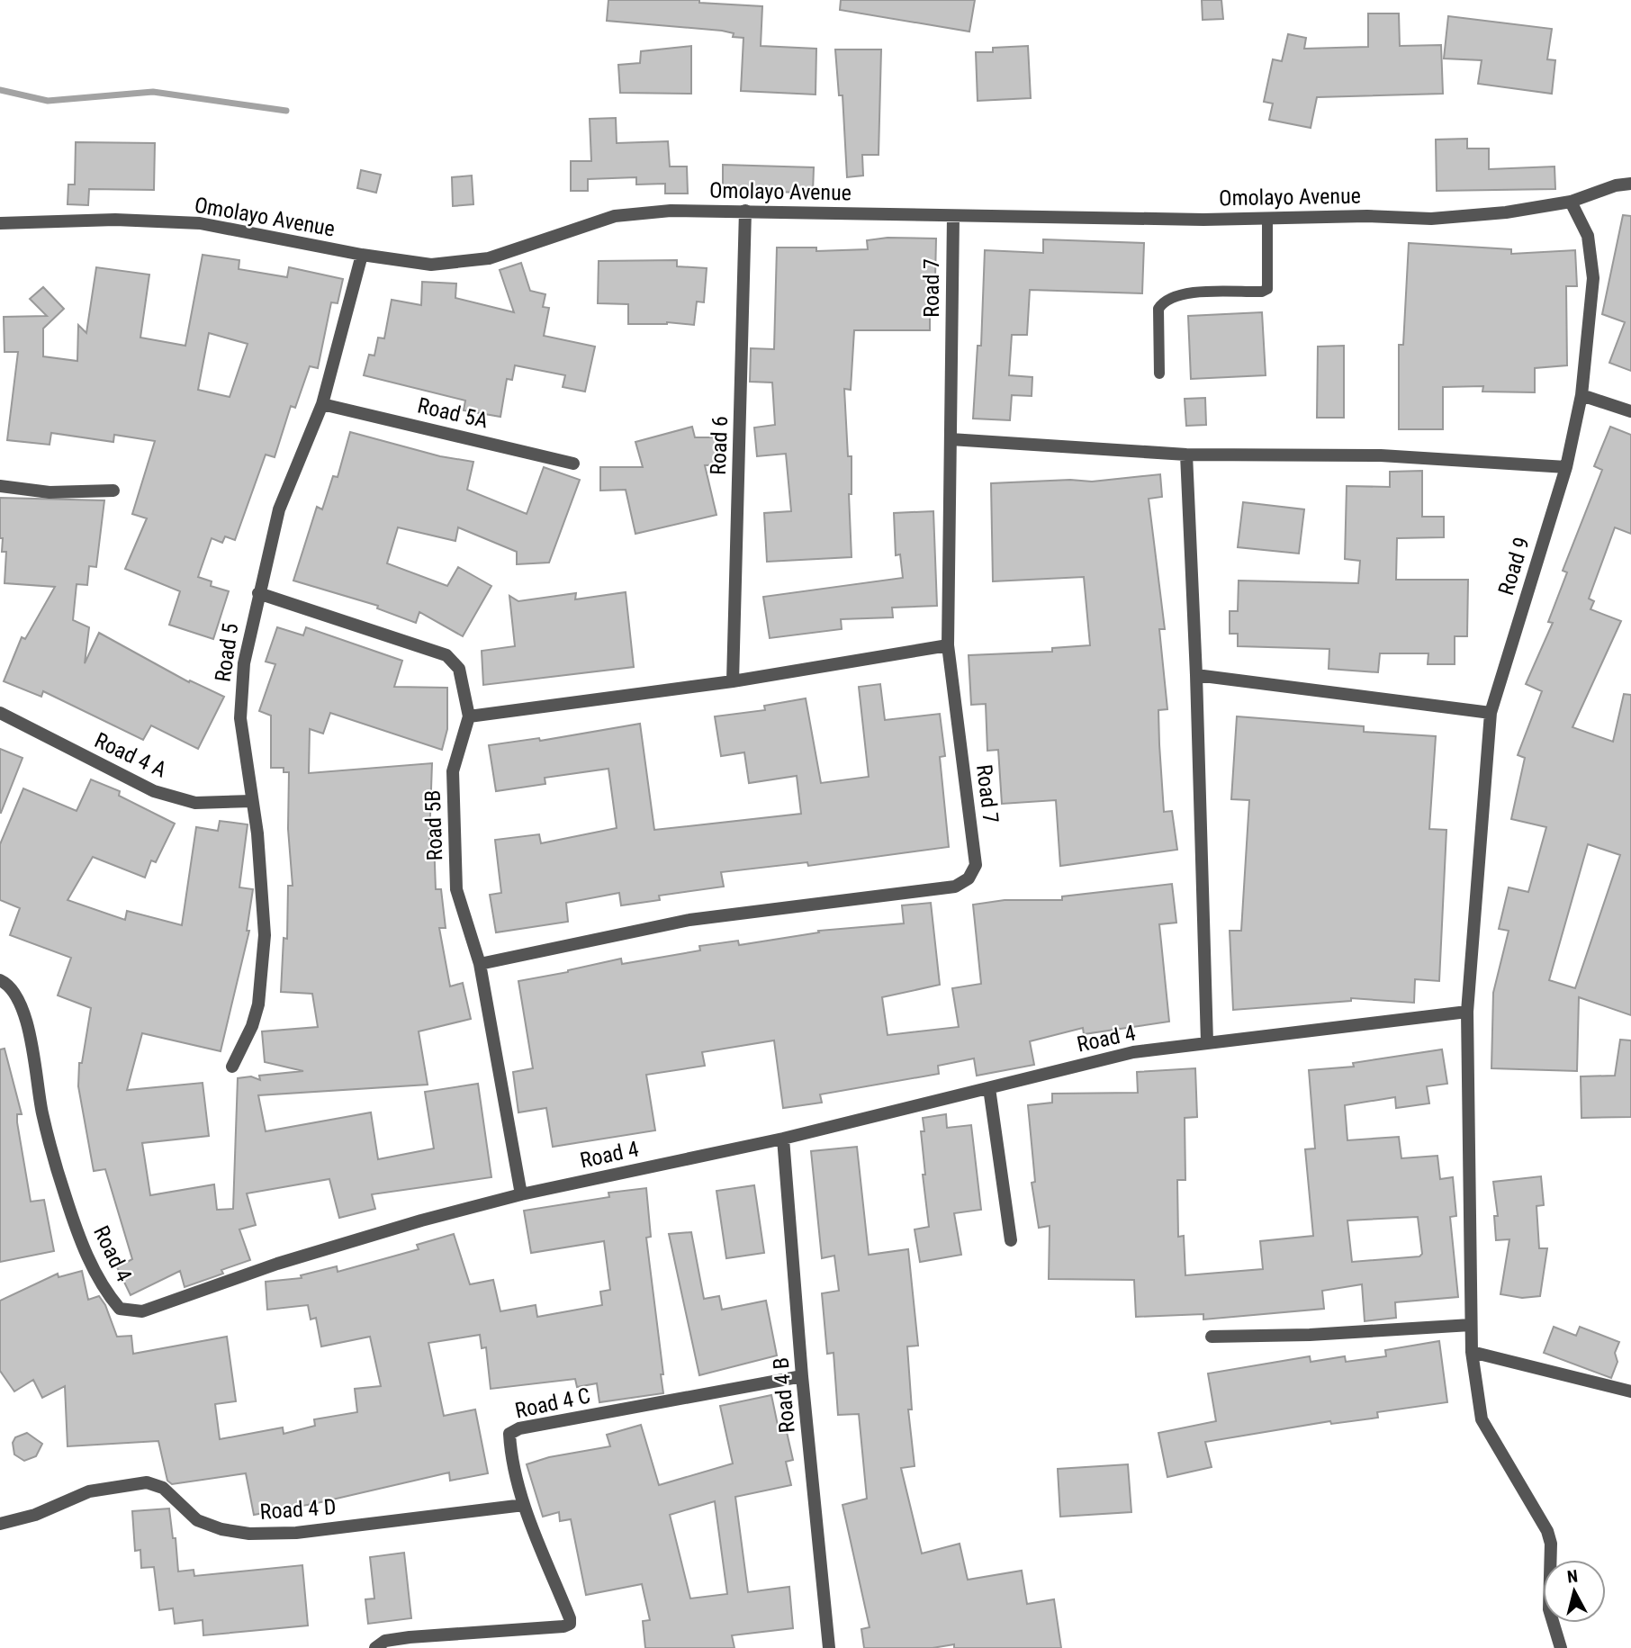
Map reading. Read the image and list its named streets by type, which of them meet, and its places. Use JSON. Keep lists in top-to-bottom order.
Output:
{
  "streets": {
    "street": [
      "Omolayo Avenue",
      "Road 7",
      "Road 5A",
      "Road 6",
      "Road 9",
      "Road 5",
      "Road 4 A",
      "Road 5B",
      "Road 4",
      "Road 4 B",
      "Road 4 C",
      "Road 4 D"
    ]
  },
  "crossings": [
    ["Omolayo Avenue", "Road 7"],
    ["Omolayo Avenue", "Road 6"],
    ["Omolayo Avenue", "Road 9"],
    ["Omolayo Avenue", "Road 5"],
    ["Road 7", "Road 5B"],
    ["Road 5A", "Road 5"],
    ["Road 9", "Road 4"],
    ["Road 5", "Road 4 A"],
    ["Road 5", "Road 5B"],
    ["Road 5B", "Road 4"],
    ["Road 4", "Road 4 B"],
    ["Road 4 B", "Road 4 C"],
    ["Road 4 C", "Road 4 D"]
  ],
  "north": "top"
}
